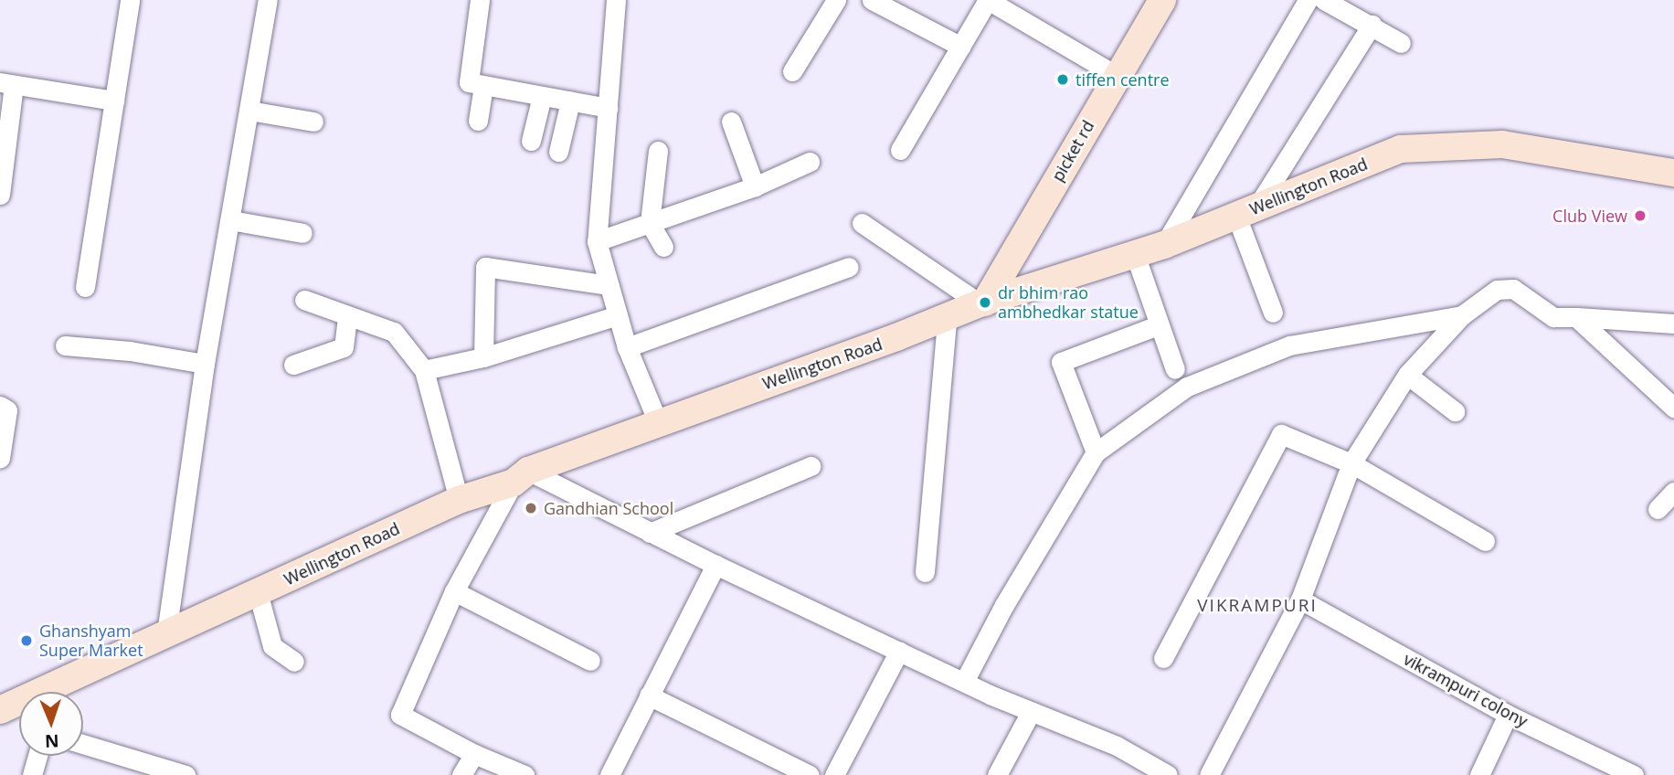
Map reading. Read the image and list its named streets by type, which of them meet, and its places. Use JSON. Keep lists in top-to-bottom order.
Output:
{
  "streets": {
    "main road": ["picket rd", "Wellington Road"],
    "street": ["vikrampuri colony"]
  },
  "crossings": [
    ["picket rd", "Wellington Road"]
  ],
  "districts": ["VIKRAMPURI"],
  "places": [
    "tiffen centre",
    "Club View",
    "dr bhim rao ambhedkar statue",
    "Gandhian School",
    "Ghanshyam Super Market"
  ],
  "north": "bottom"
}
